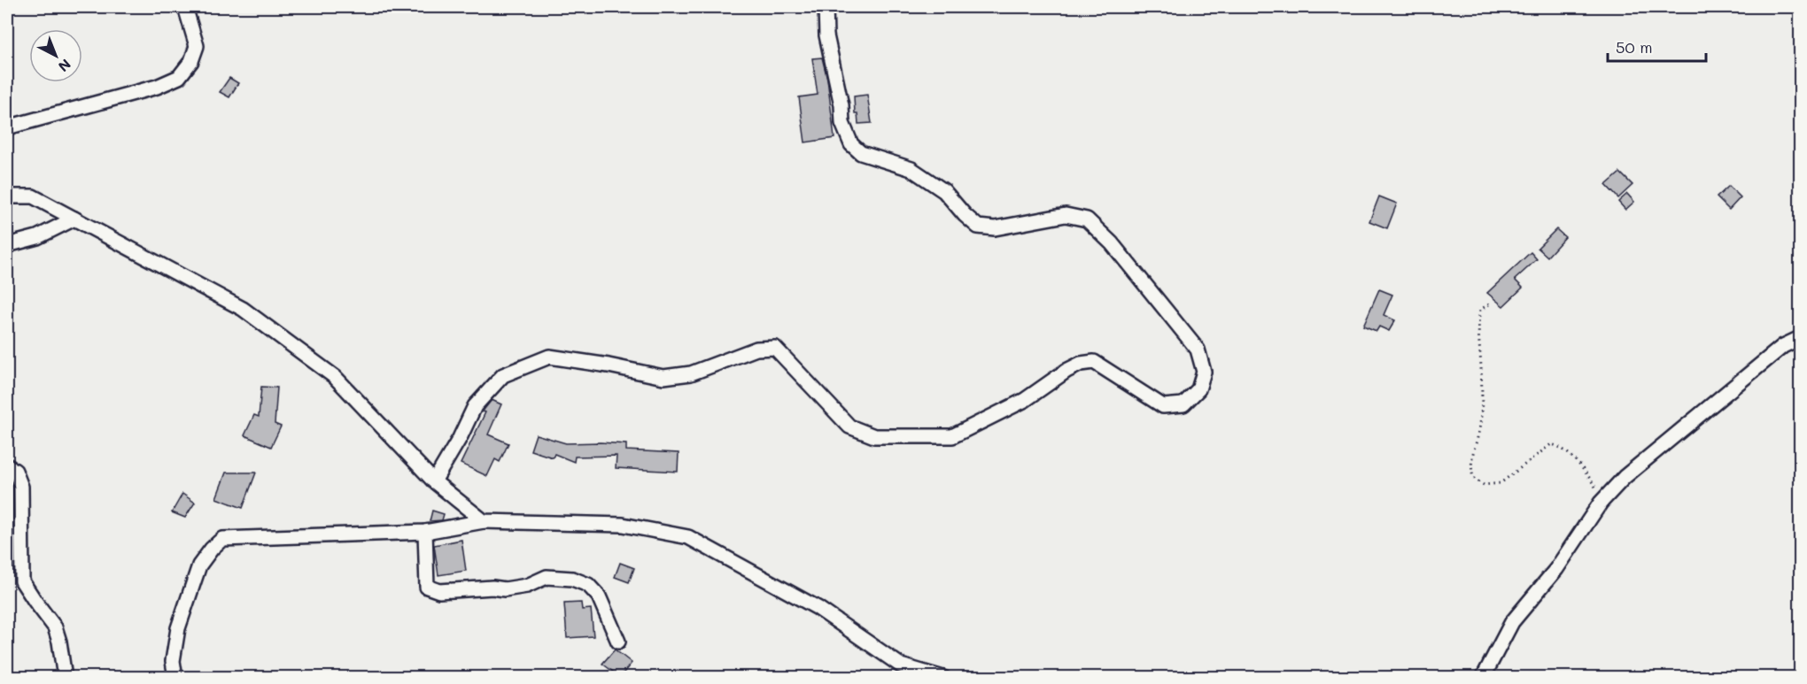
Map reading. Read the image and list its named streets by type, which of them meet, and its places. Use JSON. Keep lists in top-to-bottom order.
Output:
{
  "scale_bar": "50 m",
  "north": "bottom right"
}
